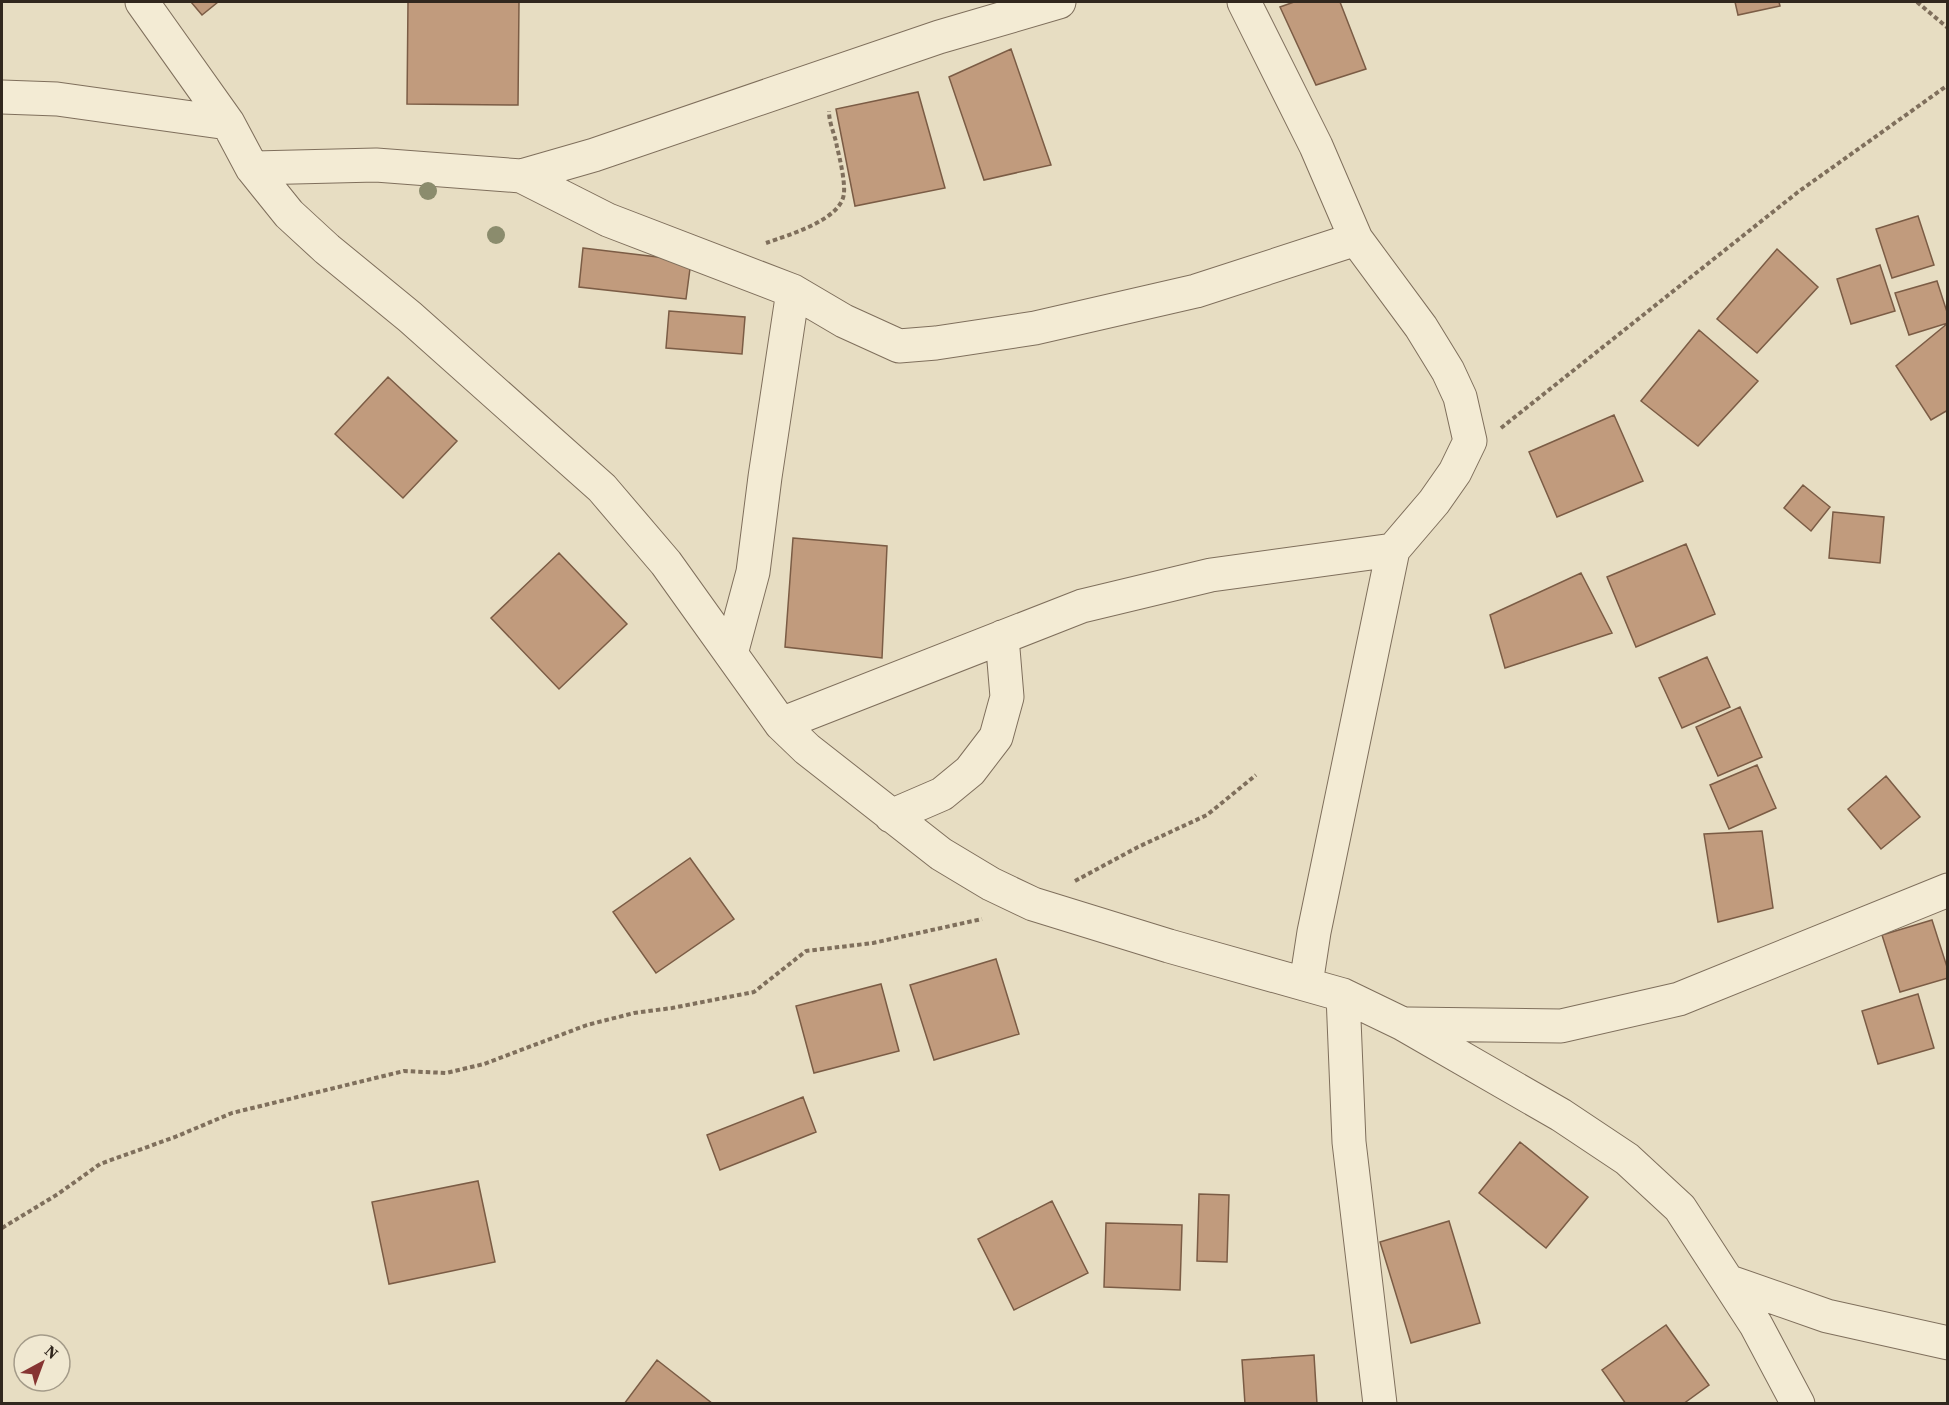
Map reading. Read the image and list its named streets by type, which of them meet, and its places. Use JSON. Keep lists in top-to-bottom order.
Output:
{
  "north": "top right"
}
